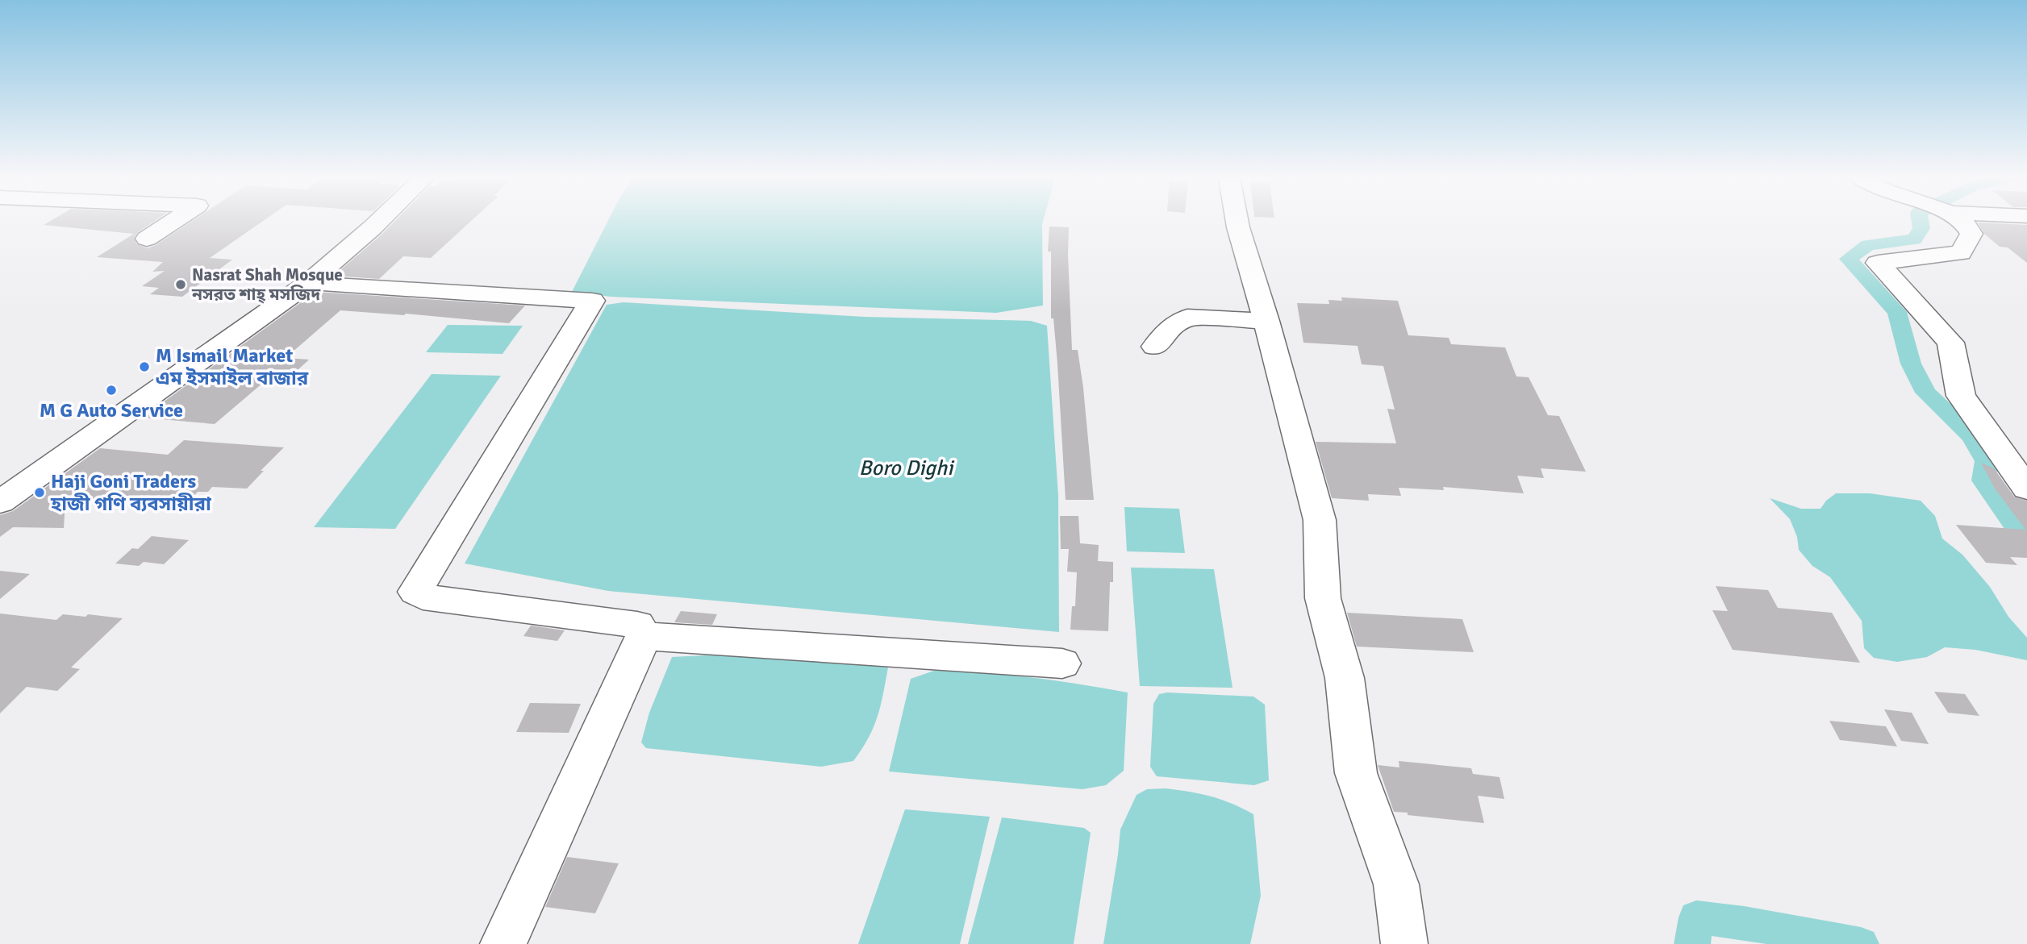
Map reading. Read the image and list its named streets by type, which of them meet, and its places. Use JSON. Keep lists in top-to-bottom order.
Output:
{
  "water": ["Boro Dighi"],
  "places": [
    "Nasrat Shah Mosque নসরত শাহ্‌ মসজিদ",
    "M Ismail Market এম ইসমাইল বাজার",
    "M G Auto Service",
    "Haji Goni Traders হাজী গণি ব্যবসায়ীরা"
  ]
}
